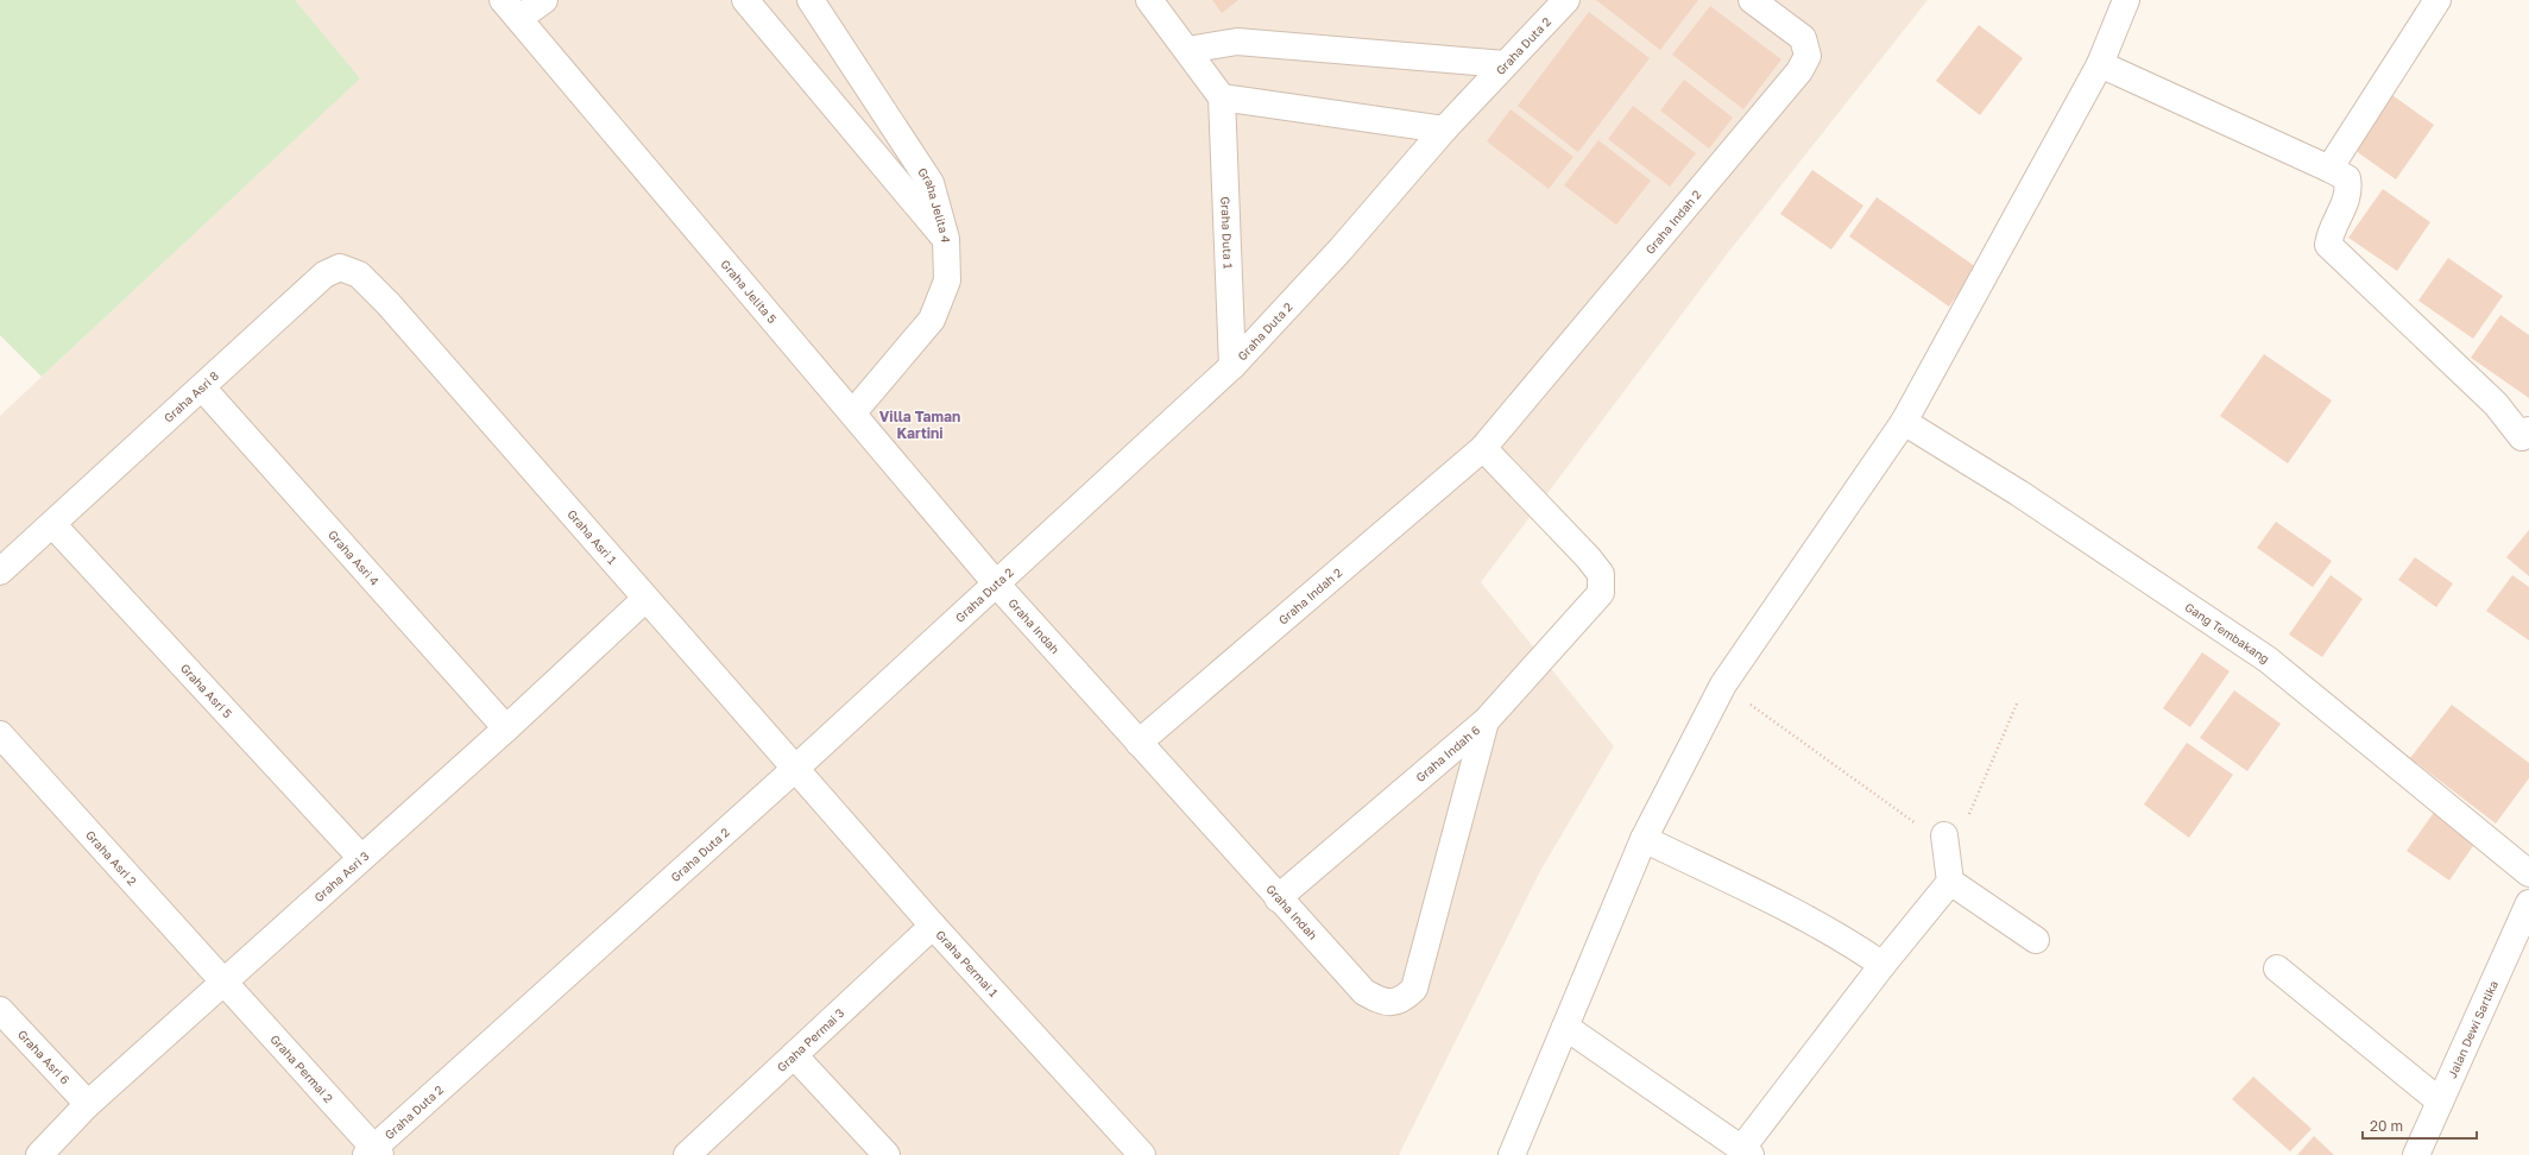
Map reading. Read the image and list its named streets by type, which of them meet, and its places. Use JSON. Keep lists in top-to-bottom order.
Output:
{
  "streets": {
    "street": [
      "Graha Duta 2",
      "Graha Jelita 4",
      "Graha Indah 2",
      "Graha Duta 1",
      "Graha Jelita 5",
      "Graha Asri 8",
      "Graha Asri 1",
      "Graha Asri 4",
      "Graha Indah",
      "Gang Tembakang",
      "Graha Asri 5",
      "Graha Indah 6",
      "Graha Asri 2",
      "Graha Asri 3",
      "Graha Permai 1",
      "Jalan Dewi Sartika",
      "Graha Permai 3",
      "Graha Asri 6",
      "Graha Permai 2"
    ]
  },
  "crossings": [
    ["Graha Duta 2", "Graha Duta 1"],
    ["Graha Duta 2", "Graha Jelita 5"],
    ["Graha Duta 2", "Graha Asri 1"],
    ["Graha Duta 2", "Graha Indah"],
    ["Graha Duta 2", "Graha Permai 1"],
    ["Graha Duta 2", "Graha Permai 2"],
    ["Graha Jelita 4", "Graha Jelita 5"],
    ["Graha Indah 2", "Graha Indah"],
    ["Graha Indah 2", "Graha Indah 6"],
    ["Graha Jelita 5", "Graha Indah"],
    ["Graha Asri 8", "Graha Asri 1"],
    ["Graha Asri 8", "Graha Asri 4"],
    ["Graha Asri 8", "Graha Asri 5"],
    ["Graha Asri 1", "Graha Asri 3"],
    ["Graha Asri 1", "Graha Permai 1"],
    ["Graha Asri 4", "Graha Asri 3"],
    ["Graha Indah", "Graha Indah 6"],
    ["Graha Asri 5", "Graha Asri 3"],
    ["Graha Asri 2", "Graha Asri 3"],
    ["Graha Asri 2", "Graha Permai 2"],
    ["Graha Asri 3", "Graha Asri 6"],
    ["Graha Asri 3", "Graha Permai 2"],
    ["Graha Permai 1", "Graha Permai 3"]
  ],
  "districts": ["Villa Taman Kartini"],
  "scale_bar": "20 m"
}
